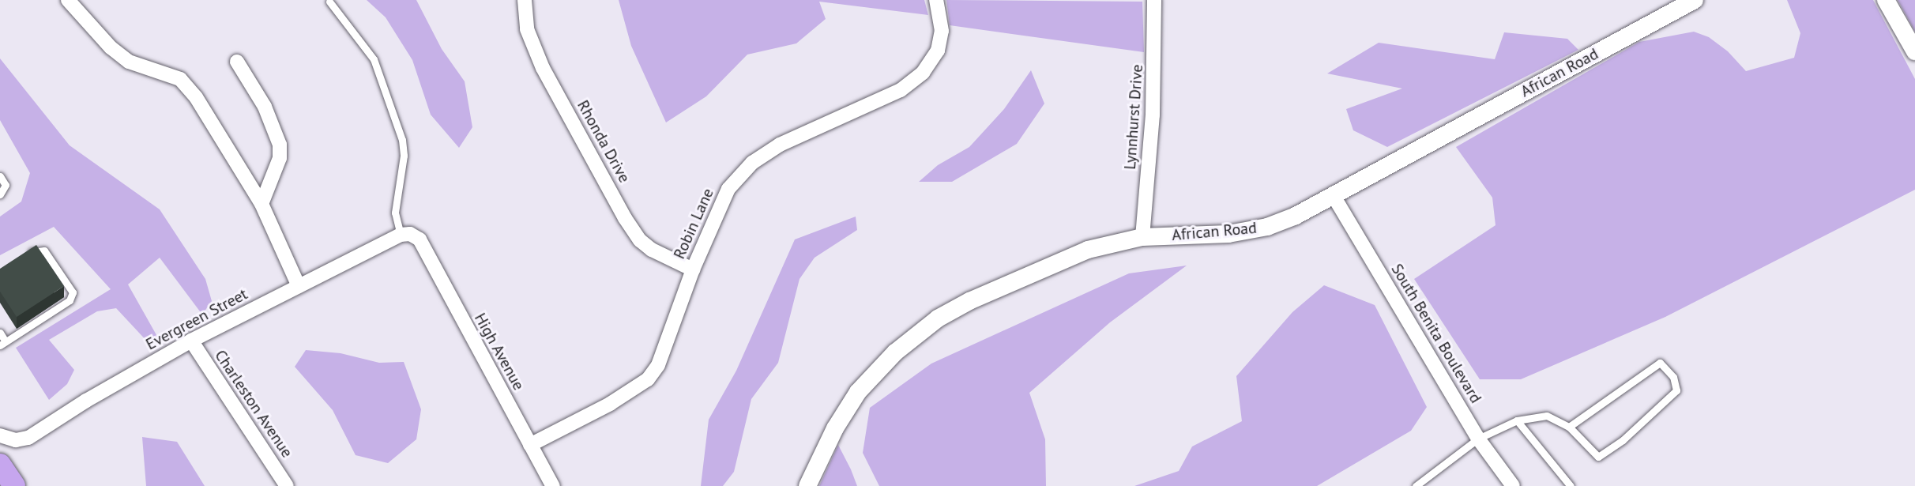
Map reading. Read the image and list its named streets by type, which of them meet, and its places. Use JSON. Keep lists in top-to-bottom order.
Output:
{
  "streets": {
    "street": [
      "African Road",
      "Lynnhurst Drive",
      "Rhonda Drive",
      "Robin Lane",
      "Evergreen Street",
      "South Benita Boulevard",
      "High Avenue",
      "Charleston Avenue"
    ]
  },
  "crossings": [
    ["African Road", "Lynnhurst Drive"],
    ["African Road", "South Benita Boulevard"],
    ["Rhonda Drive", "Robin Lane"],
    ["Robin Lane", "High Avenue"],
    ["Evergreen Street", "High Avenue"],
    ["Evergreen Street", "Charleston Avenue"]
  ]
}
